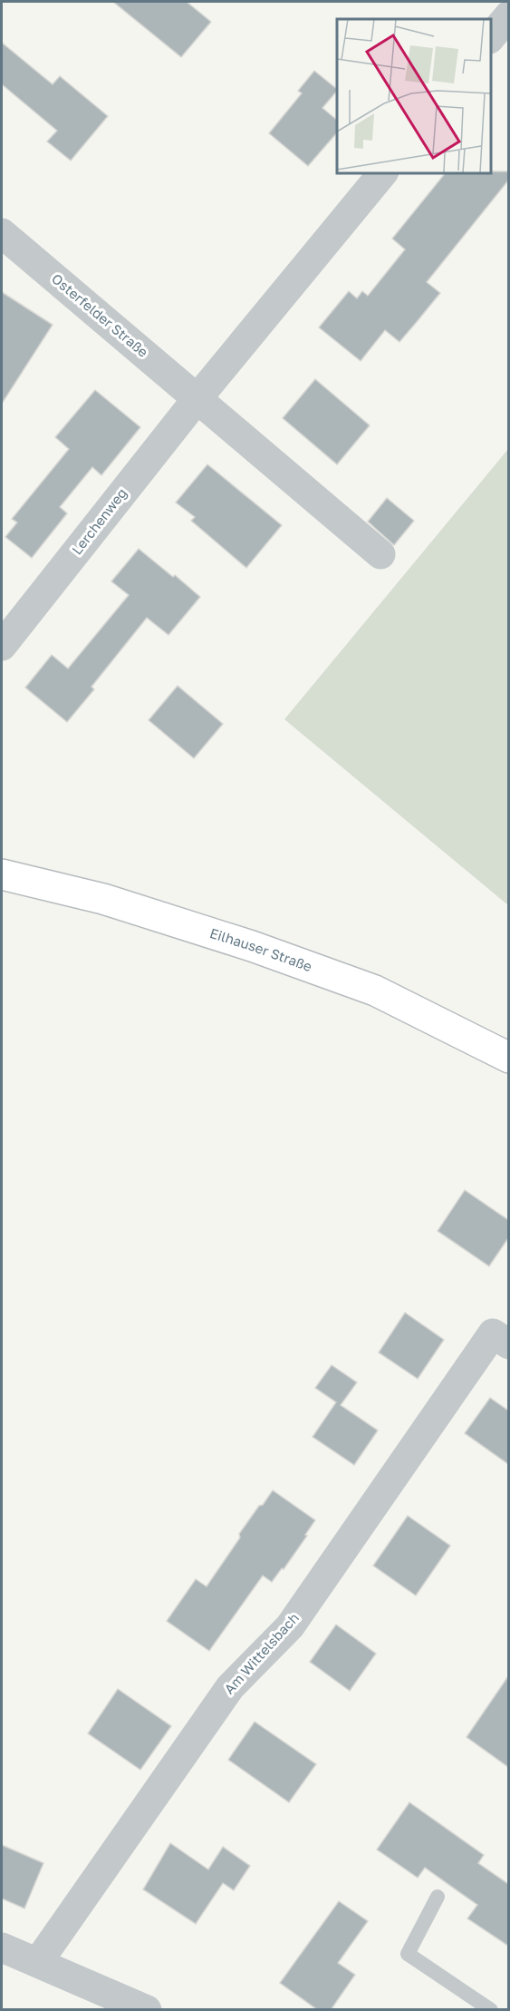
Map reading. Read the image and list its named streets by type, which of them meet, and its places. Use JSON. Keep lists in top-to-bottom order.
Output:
{
  "streets": {
    "main road": ["Eilhauser Straße"],
    "street": ["Osterfelder Straße", "Lerchenweg", "Am Wittelsbach"]
  },
  "crossings": [
    ["Osterfelder Straße", "Lerchenweg"]
  ]
}
